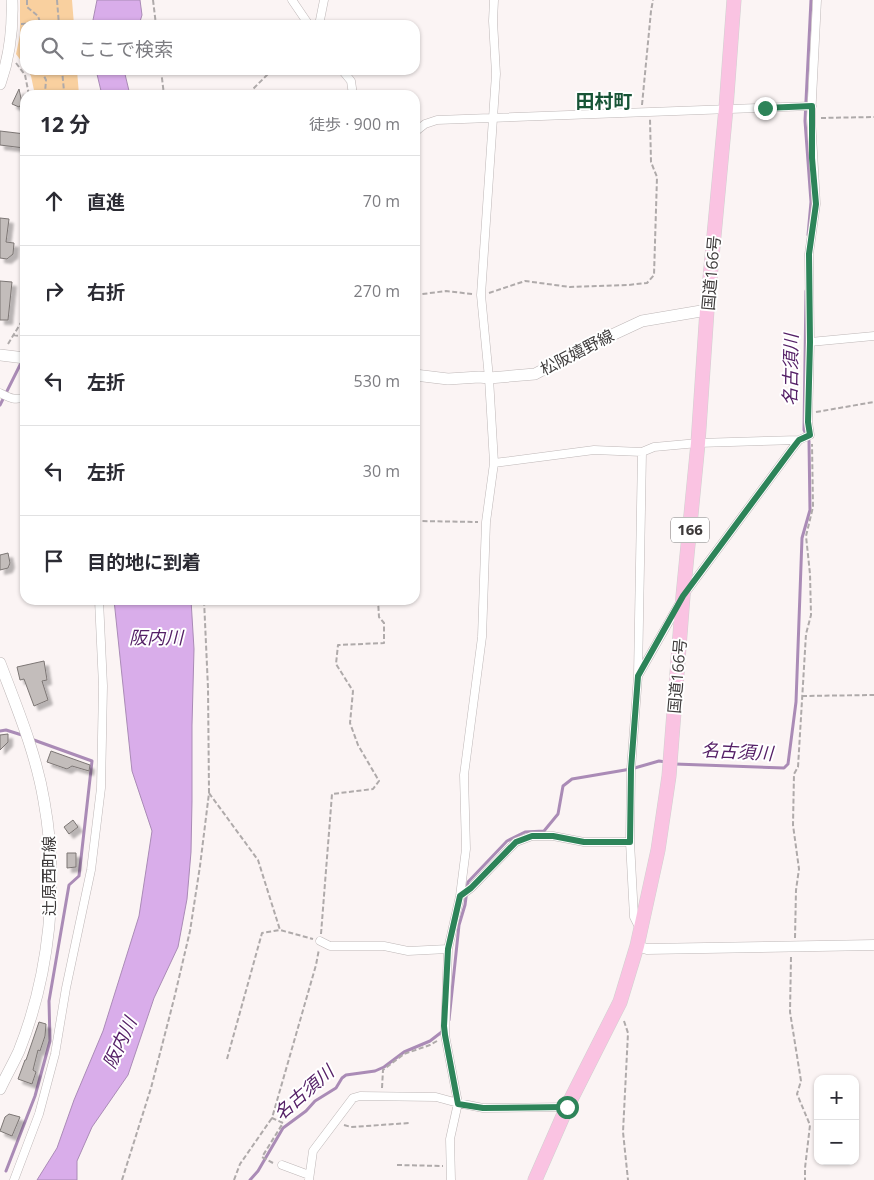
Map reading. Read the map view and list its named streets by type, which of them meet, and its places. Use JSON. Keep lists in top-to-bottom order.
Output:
{
  "streets": {
    "highway": ["国道166号", "166"],
    "main road": ["松阪嬉野線", "辻原西町線"]
  },
  "crossings": [
    ["国道166号", "松阪嬉野線"]
  ],
  "districts": ["田村町"],
  "water": ["名古須川", "阪内川"],
  "page": {
    "search": "ここで検索",
    "heading": ["12 分", "徒歩 · 900 m"],
    "list": [
      ["直進", "70 m"],
      ["右折", "270 m"],
      ["左折", "530 m"],
      ["左折", "30 m"],
      "目的地に到着"
    ],
    "map_buttons": ["+", "−"]
  }
}
